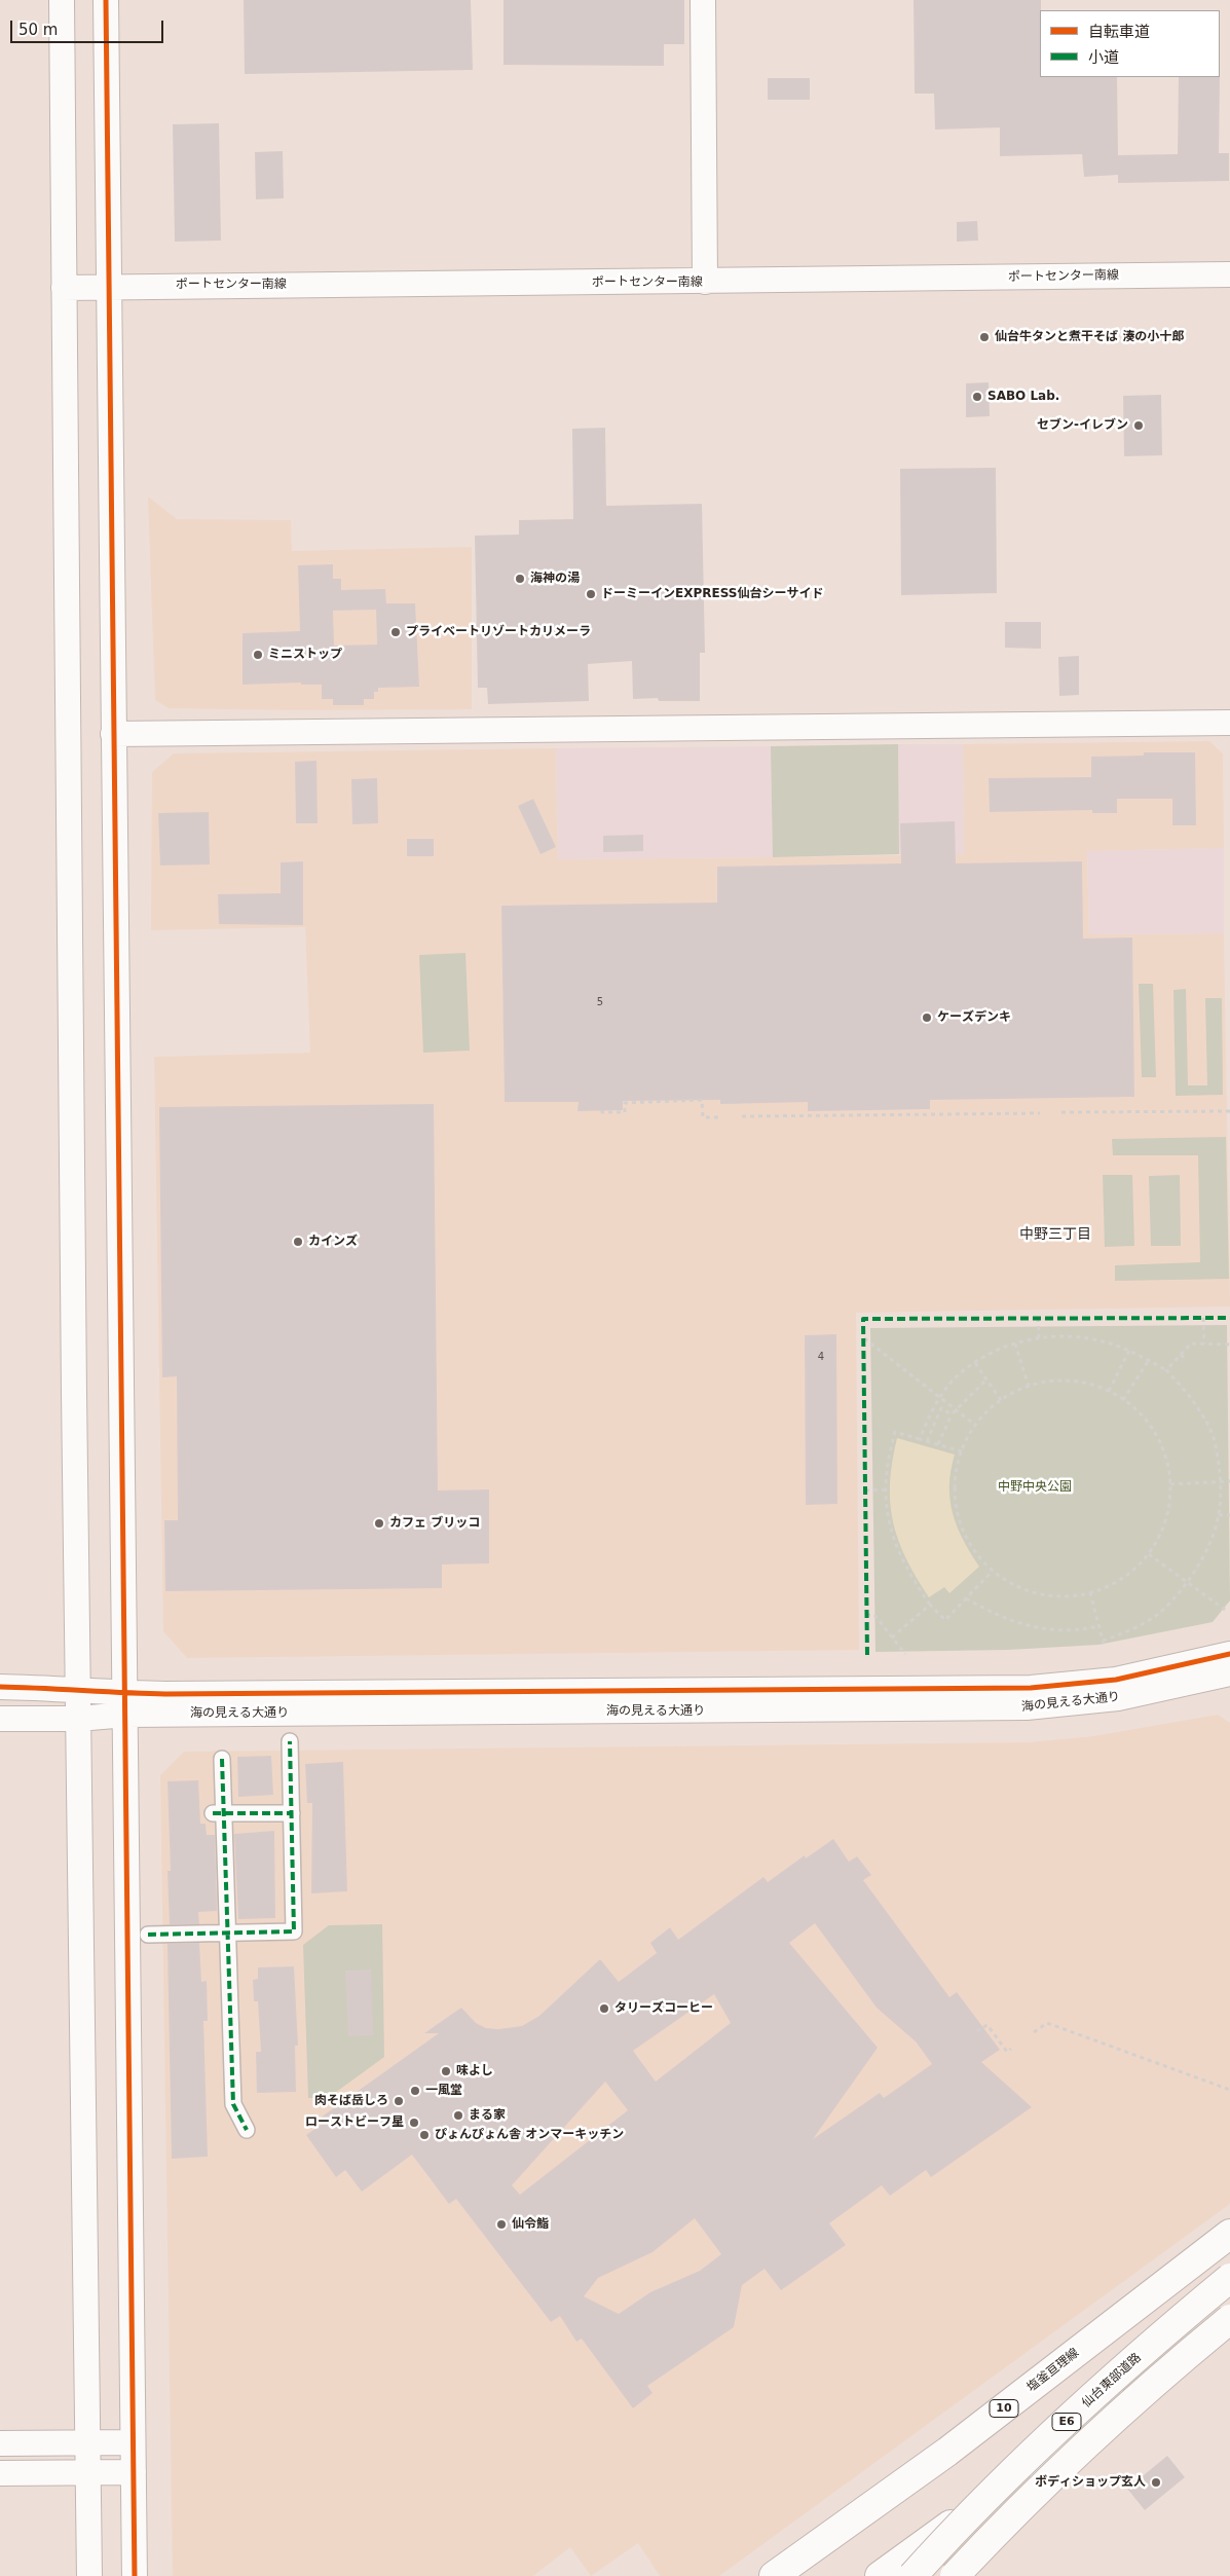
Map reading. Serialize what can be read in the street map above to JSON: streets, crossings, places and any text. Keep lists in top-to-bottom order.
{
  "streets": {
    "main road": [
      "塩釜亘理線",
      "仙台東部道路",
      "10",
      "E6"
    ],
    "street": ["ポートセンター南線", "海の見える大通り"]
  },
  "districts": ["中野三丁目"],
  "parks": ["中野中央公園"],
  "places": [
    "仙台牛タンと煮干そば 湊の小十郎",
    "SABO Lab.",
    "セブン-イレブン",
    "海神の湯",
    "ドーミーインEXPRESS仙台シーサイド",
    "プライベートリゾートカリメーラ",
    "ミニストップ",
    "ケーズデンキ",
    "カインズ",
    "カフェ ブリッコ",
    "タリーズコーヒー",
    "味よし",
    "一風堂",
    "肉そば岳しろ",
    "まる家",
    "ローストビーフ星",
    "ぴょんぴょん舎 オンマーキッチン",
    "仙令鮨",
    "ボディショップ玄人"
  ],
  "house_numbers": ["5", "4"],
  "legend": ["自転車道", "小道"],
  "scale_bar": "50 m"
}
